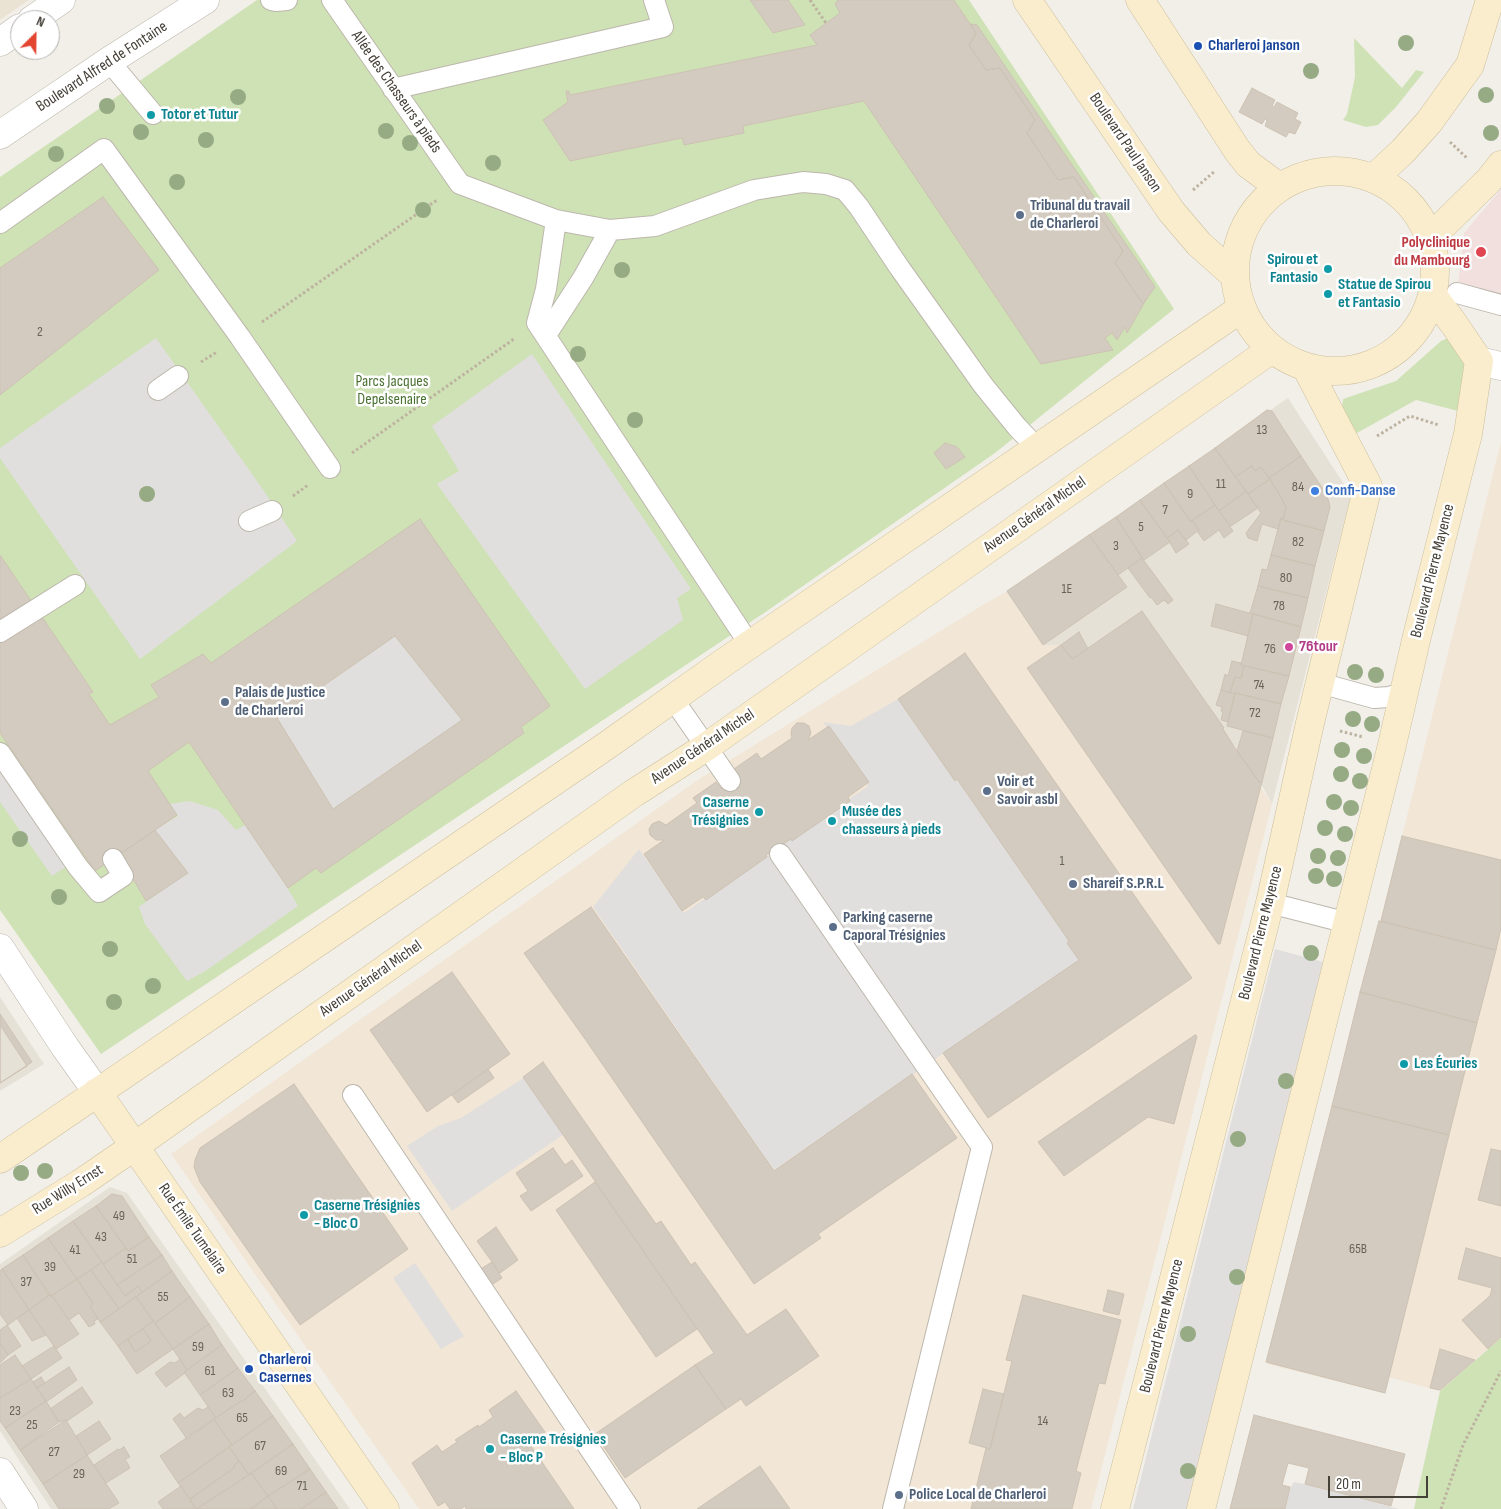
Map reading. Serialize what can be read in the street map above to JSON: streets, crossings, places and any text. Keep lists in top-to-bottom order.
{
  "streets": {
    "main road": [
      "Boulevard Paul Janson",
      "Avenue Général Michel",
      "Boulevard Pierre Mayence",
      "Rue Willy Ernst",
      "Rue Émile Tumelaire"
    ],
    "street": ["Boulevard Alfred de Fontaine"],
    "lane": ["Allée des Chasseurs à pieds"]
  },
  "crossings": [
    ["Avenue Général Michel", "Rue Willy Ernst"],
    ["Avenue Général Michel", "Rue Émile Tumelaire"],
    ["Rue Willy Ernst", "Rue Émile Tumelaire"]
  ],
  "parks": ["Parcs Jacques Depelsenaire"],
  "places": [
    "Charleroi Janson",
    "Totor et Tutur",
    "Tribunal du travail de Charleroi",
    "Polyclinique du Mambourg",
    "Spirou et Fantasio",
    "Statue de Spirou et Fantasio",
    "Confi-Danse",
    "76tour",
    "Palais de Justice de Charleroi",
    "Voir et Savoir asbl",
    "Caserne Trésignies",
    "Musée des chasseurs à pieds",
    "Shareif S.P.R.L",
    "Parking caserne Caporal Trésignies",
    "Les Écuries",
    "Caserne Trésignies - Bloc O",
    "Charleroi Casernes",
    "Caserne Trésignies - Bloc P",
    "Police Local de Charleroi"
  ],
  "house_numbers": [
    "2",
    "13",
    "11",
    "84",
    "9",
    "7",
    "5",
    "82",
    "3",
    "80",
    "1E",
    "78",
    "76",
    "74",
    "72",
    "1",
    "49",
    "43",
    "65B",
    "41",
    "51",
    "39",
    "37",
    "55",
    "59",
    "61",
    "63",
    "23",
    "65",
    "14",
    "25",
    "67",
    "27",
    "69",
    "29",
    "71"
  ],
  "scale_bar": "20 m",
  "north": "top right"
}
